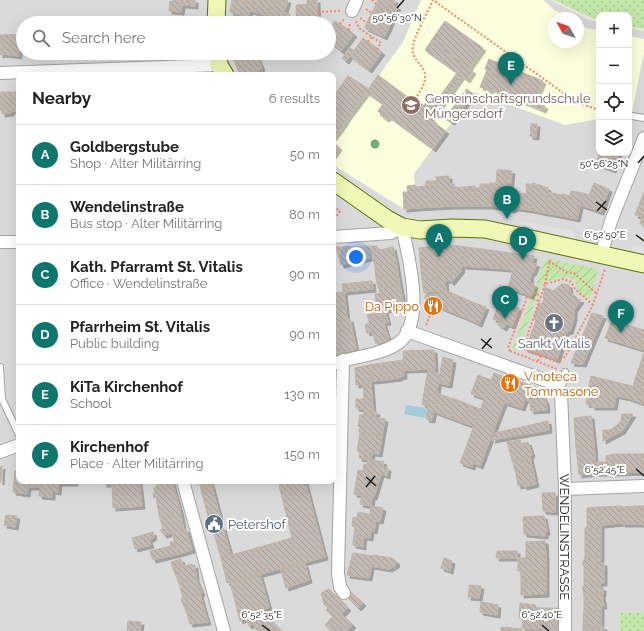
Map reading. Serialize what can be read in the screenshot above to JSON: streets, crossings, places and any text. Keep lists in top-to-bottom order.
{
  "streets": {
    "street": ["WENDELINSTRASSE"]
  },
  "places": {
    "school or university": ["Gemeinschaftsgrundschule Müngersdorf"],
    "restaurant": ["Da Pippo", "Vinoteca Tommasone"],
    "church": ["Sankt Vitalis"],
    "public building": ["Petershof"]
  },
  "north": "top left",
  "page": {
    "map_buttons": ["+", "−"],
    "search": "Search here",
    "pins": [
      "E",
      "B",
      "A",
      "D",
      "C",
      "F"
    ],
    "heading": ["Nearby", "6 results"],
    "list": [
      {
        "mark": "A",
        "name": "Goldbergstube",
        "note": "Shop · Alter Militärring",
        "value": "50 m"
      },
      {
        "mark": "B",
        "name": "Wendelinstraße",
        "note": "Bus stop · Alter Militärring",
        "value": "80 m"
      },
      {
        "mark": "C",
        "name": "Kath. Pfarramt St. Vitalis",
        "note": "Office · Wendelinstraße",
        "value": "90 m"
      },
      {
        "mark": "D",
        "name": "Pfarrheim St. Vitalis",
        "note": "Public building",
        "value": "90 m"
      },
      {
        "mark": "E",
        "name": "KiTa Kirchenhof",
        "note": "School",
        "value": "130 m"
      },
      {
        "mark": "F",
        "name": "Kirchenhof",
        "note": "Place · Alter Militärring",
        "value": "150 m"
      }
    ]
  },
  "coordinates": [
    "50°56'30\"N",
    "50°56'25\"N",
    "6°52'50\"E",
    "6°52'45\"E",
    "6°52'35\"E",
    "6°52'40\"E"
  ]
}
